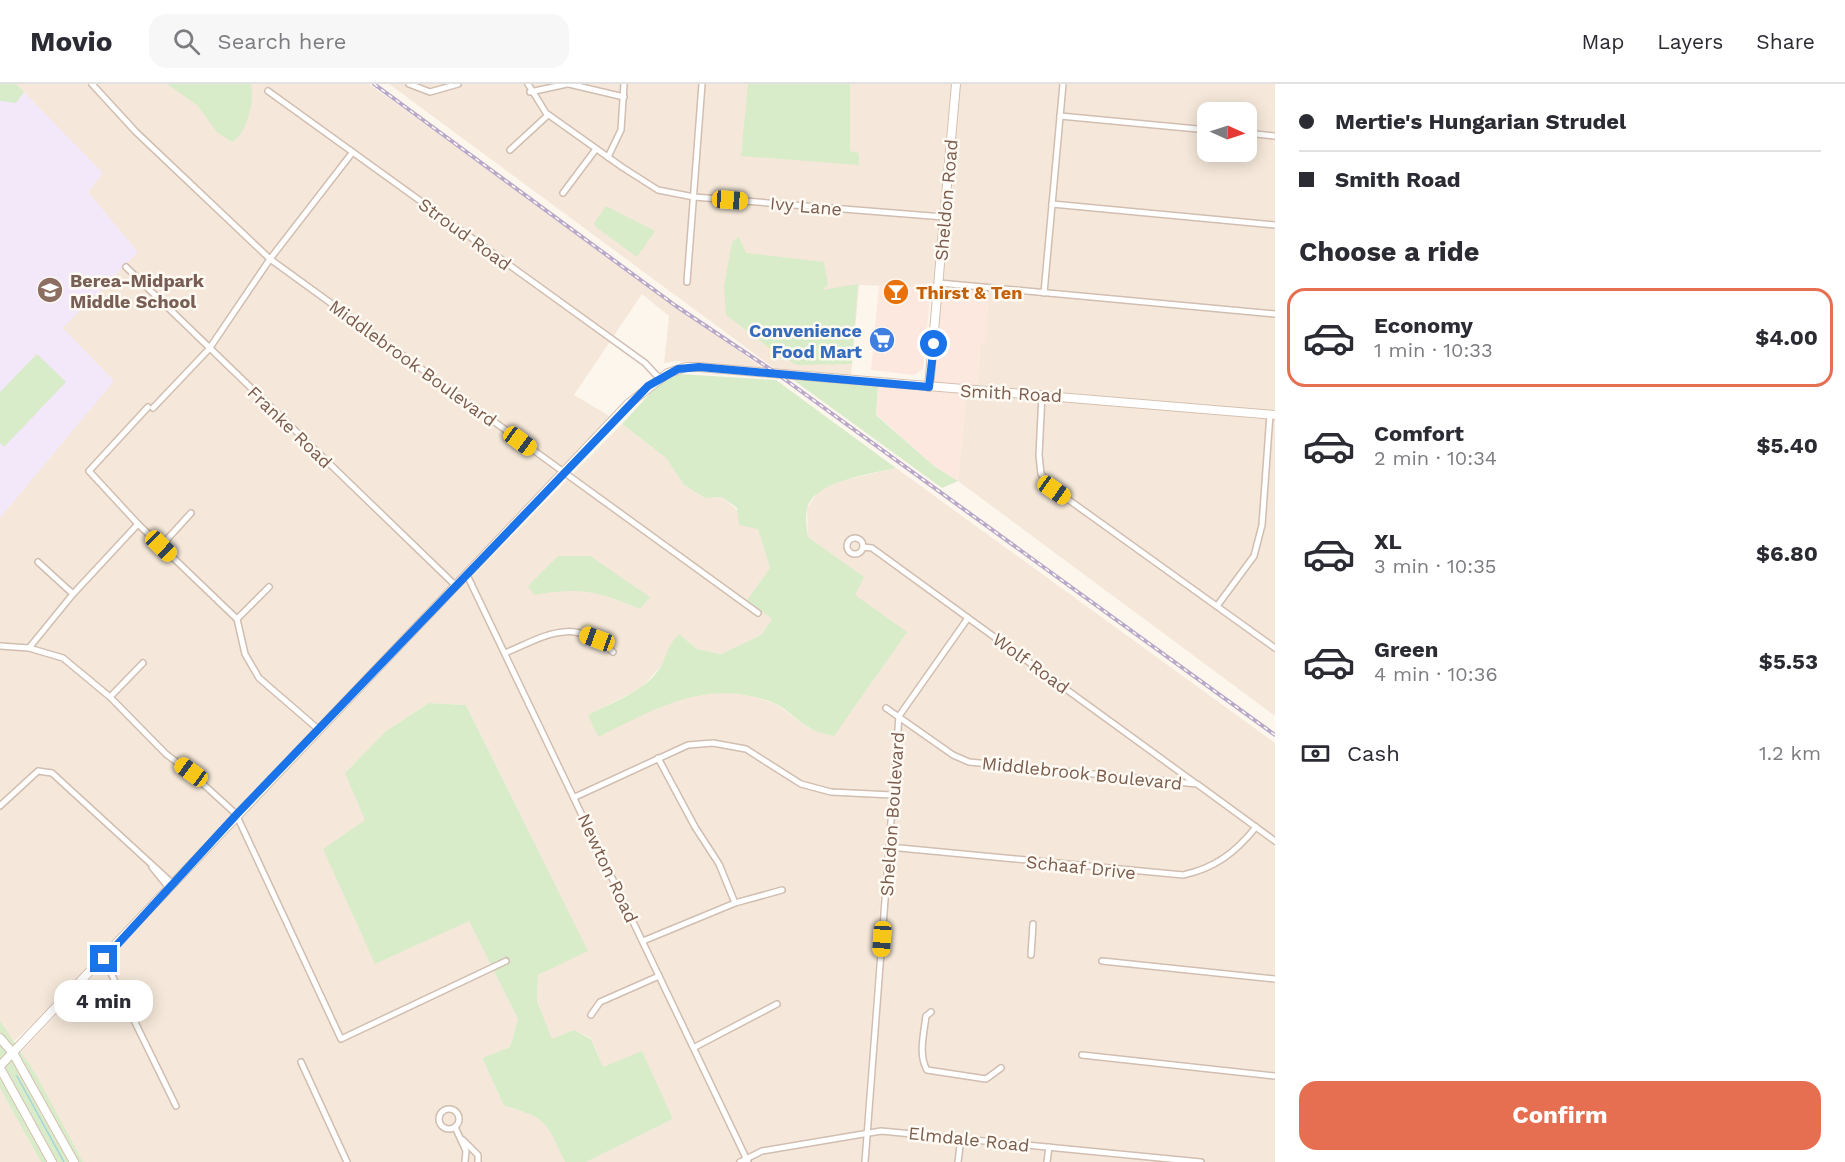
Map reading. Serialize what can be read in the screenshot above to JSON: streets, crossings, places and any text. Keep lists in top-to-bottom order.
{
  "streets": {
    "main road": ["Sheldon Road", "Smith Road"],
    "street": [
      "Ivy Lane",
      "Stroud Road",
      "Middlebrook Boulevard",
      "Franke Road",
      "Wolf Road",
      "Sheldon Boulevard",
      "Schaaf Drive",
      "Newton Road",
      "Elmdale Road"
    ]
  },
  "crossings": [
    ["Sheldon Road", "Ivy Lane"],
    ["Sheldon Road", "Smith Road"],
    ["Stroud Road", "Smith Road"],
    ["Middlebrook Boulevard", "Smith Road"],
    ["Middlebrook Boulevard", "Wolf Road"],
    ["Middlebrook Boulevard", "Sheldon Boulevard"],
    ["Middlebrook Boulevard", "Schaaf Drive"],
    ["Smith Road", "Franke Road"],
    ["Smith Road", "Newton Road"],
    ["Sheldon Boulevard", "Schaaf Drive"],
    ["Sheldon Boulevard", "Elmdale Road"],
    ["Newton Road", "Elmdale Road"]
  ],
  "places": {
    "school or university": ["Berea-Midpark Middle School"],
    "bar": ["Thirst & Ten"],
    "supermarket": ["Convenience Food Mart"]
  },
  "north": "right",
  "page": {
    "header": "Movio",
    "search": "Search here",
    "nav": ["Map", "Layers", "Share"],
    "banner": ["Mertie's Hungarian Strudel", "Smith Road"],
    "heading": "Choose a ride",
    "list": [
      {
        "name": "Economy",
        "note": "1 min · 10:33",
        "value": "$4.00"
      },
      {
        "name": "Comfort",
        "note": "2 min · 10:34",
        "value": "$5.40"
      },
      {
        "name": "XL",
        "note": "3 min · 10:35",
        "value": "$6.80"
      },
      {
        "name": "Green",
        "note": "4 min · 10:36",
        "value": "$5.53"
      }
    ],
    "pay": ["Cash", "1.2 km"],
    "bubble": "4 min",
    "buttons": "Confirm"
  }
}
